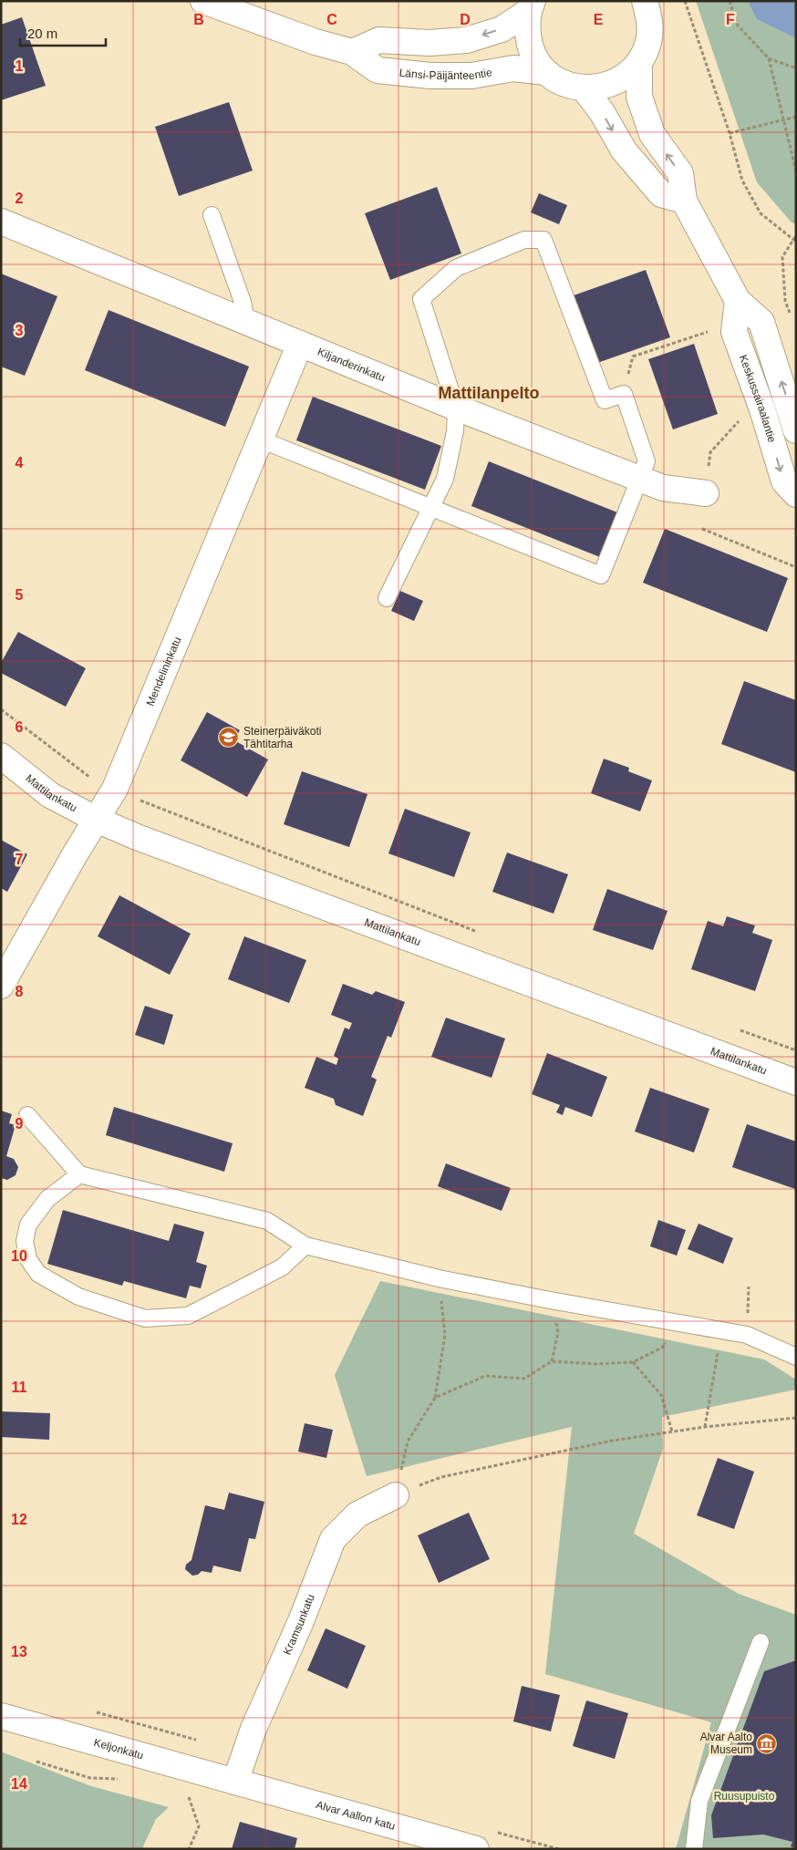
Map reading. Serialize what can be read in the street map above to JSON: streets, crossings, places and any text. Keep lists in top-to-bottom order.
{
  "streets": {
    "street": [
      "Länsi-Päijänteentie",
      "Kiljanderinkatu",
      "Keskussairaalantie",
      "Mendelininkatu",
      "Mattilankatu",
      "Kramsunkatu",
      "Keljonkatu",
      "Alvar Aallon katu"
    ]
  },
  "crossings": [
    ["Kiljanderinkatu", "Mendelininkatu"],
    ["Mendelininkatu", "Mattilankatu"],
    ["Kramsunkatu", "Keljonkatu"],
    ["Kramsunkatu", "Alvar Aallon katu"],
    ["Keljonkatu", "Alvar Aallon katu"]
  ],
  "districts": ["Mattilanpelto"],
  "parks": ["Ruusupuisto"],
  "places": {
    "school or university": ["Steinerpäiväkoti Tähtitarha"],
    "museum": ["Alvar Aalto Museum"]
  },
  "scale_bar": "20 m",
  "grid": {
    "columns": [
      "B",
      "C",
      "D",
      "E",
      "F"
    ],
    "rows": [
      "1",
      "2",
      "3",
      "4",
      "5",
      "6",
      "7",
      "8",
      "9",
      "10",
      "11",
      "12",
      "13",
      "14"
    ]
  }
}
